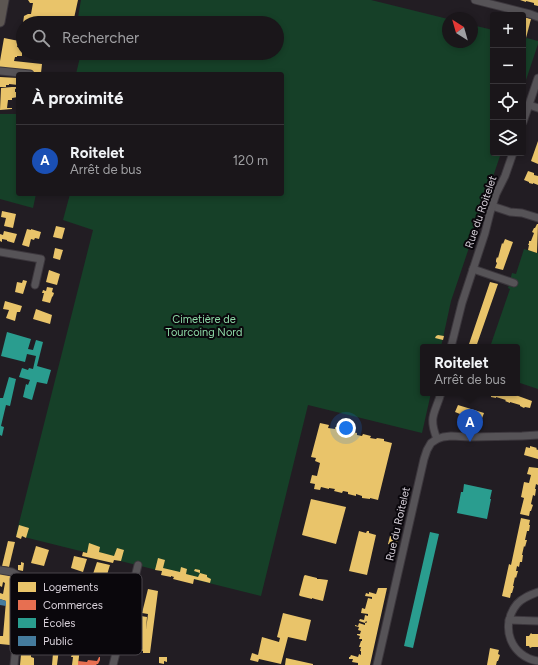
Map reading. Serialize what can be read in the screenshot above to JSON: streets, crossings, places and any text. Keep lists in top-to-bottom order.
{
  "streets": {
    "street": ["Rue du Roitelet"]
  },
  "parks": ["Cimetière de Tourcoing Nord"],
  "legend": [
    "Logements",
    "Commerces",
    "Écoles",
    "Public"
  ],
  "north": "top left",
  "page": {
    "map_buttons": ["+", "−"],
    "search": "Rechercher",
    "heading": "À proximité",
    "list": [
      {
        "mark": "A",
        "name": "Roitelet",
        "note": "Arrêt de bus",
        "value": "120 m"
      }
    ],
    "popup": ["Roitelet", "Arrêt de bus"],
    "pins": "A"
  }
}
